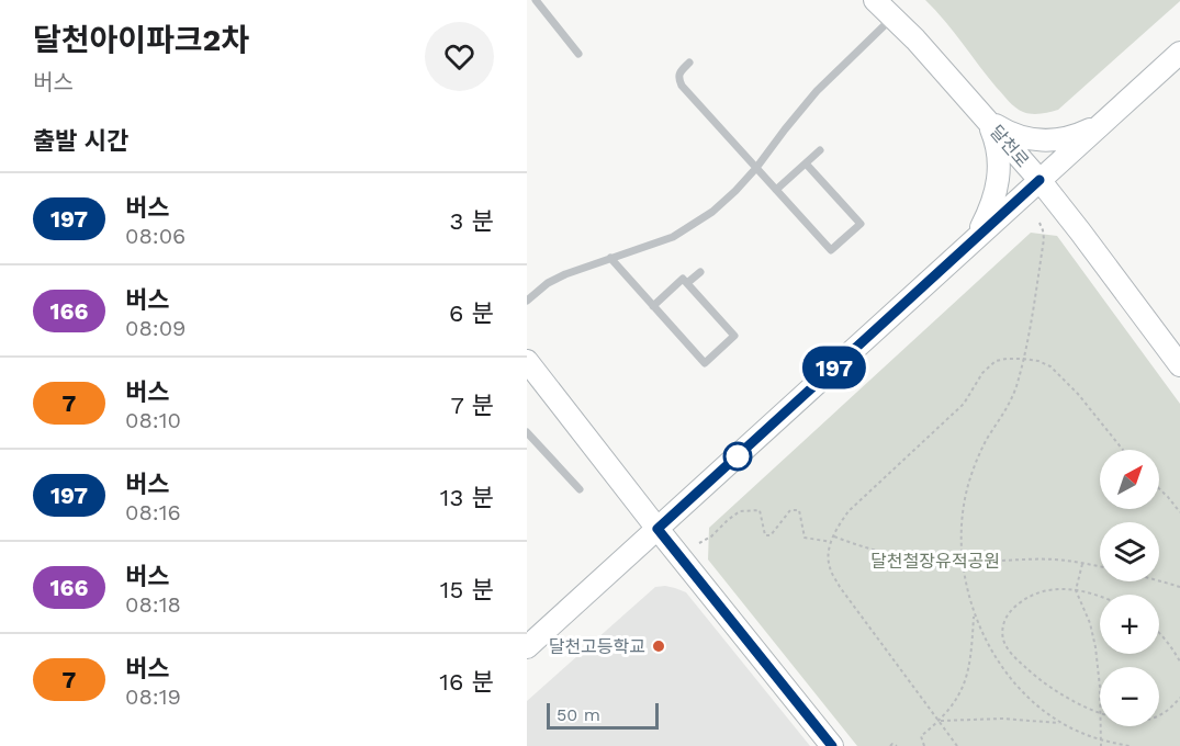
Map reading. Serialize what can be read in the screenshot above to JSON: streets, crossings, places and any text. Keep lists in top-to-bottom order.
{
  "streets": {
    "street": ["달천로"]
  },
  "parks": ["달천철장유적공원"],
  "places": ["달천고등학교"],
  "lines": ["bus line 197"],
  "scale_bar": "50 m",
  "north": "top right",
  "page": {
    "heading": [
      ["달천아이파크2차", "버스"],
      "출발 시간"
    ],
    "on_map": "197",
    "list": [
      {
        "mark": "197",
        "name": "버스",
        "note": "08:06",
        "value": "3 분"
      },
      {
        "mark": "166",
        "name": "버스",
        "note": "08:09",
        "value": "6 분"
      },
      {
        "mark": "7",
        "name": "버스",
        "note": "08:10",
        "value": "7 분"
      },
      {
        "mark": "197",
        "name": "버스",
        "note": "08:16",
        "value": "13 분"
      },
      {
        "mark": "166",
        "name": "버스",
        "note": "08:18",
        "value": "15 분"
      },
      {
        "mark": "7",
        "name": "버스",
        "note": "08:19",
        "value": "16 분"
      }
    ],
    "map_buttons": ["+", "−"],
    "scale": "50 m"
  }
}
